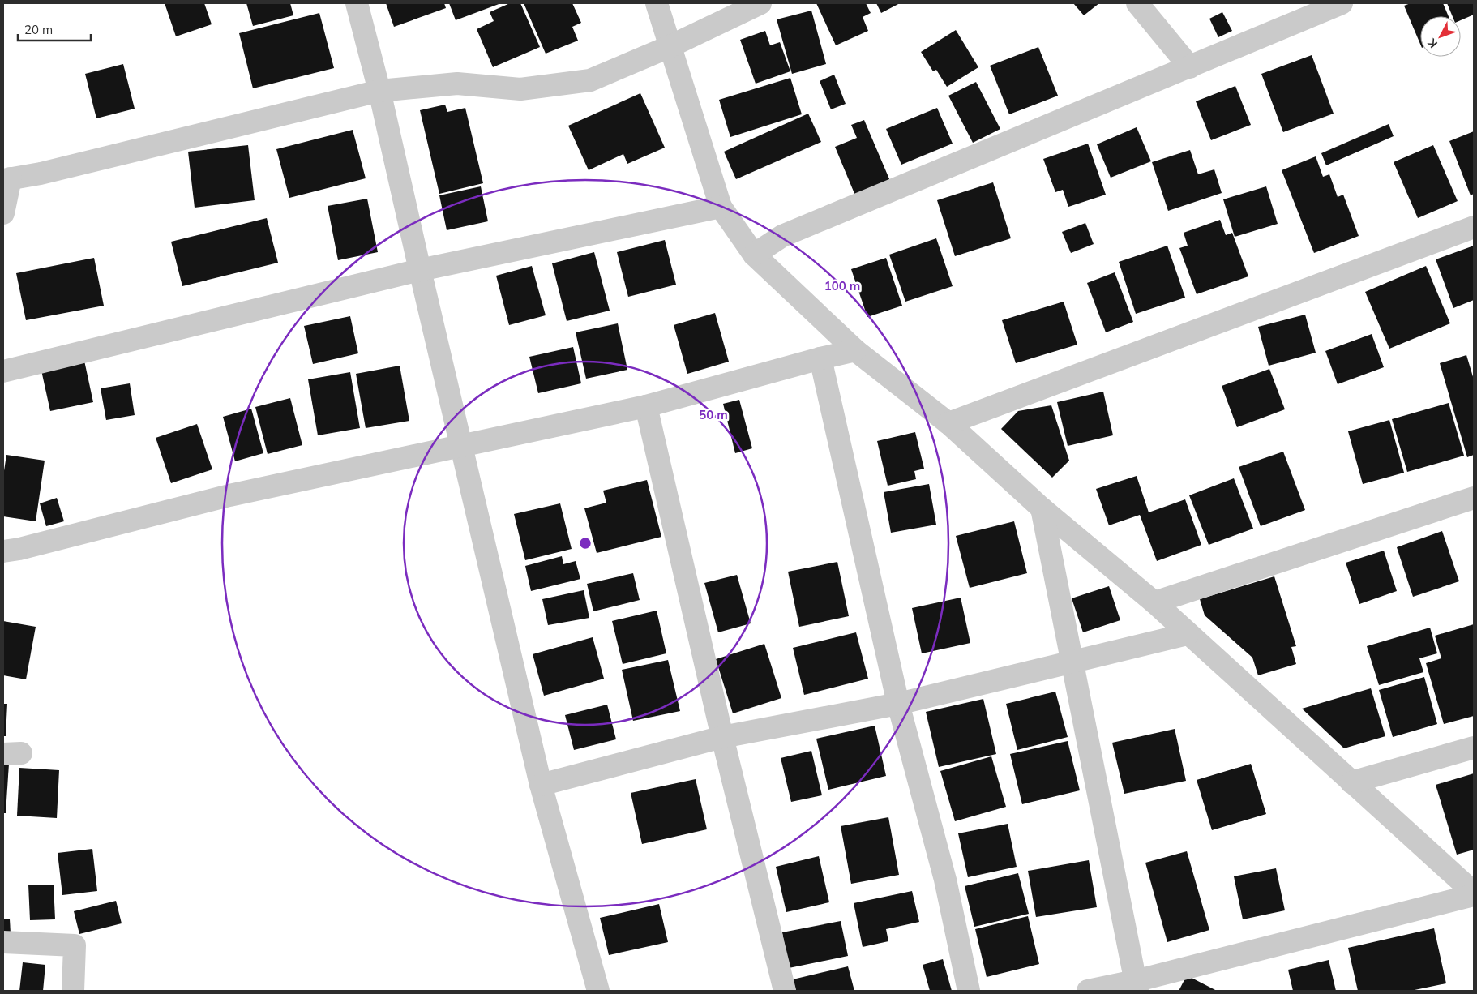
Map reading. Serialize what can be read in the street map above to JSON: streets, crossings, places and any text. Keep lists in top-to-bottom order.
{
  "scale_bar": "20 m",
  "north": "bottom left",
  "rings": ["100 m", "50 m"]
}
